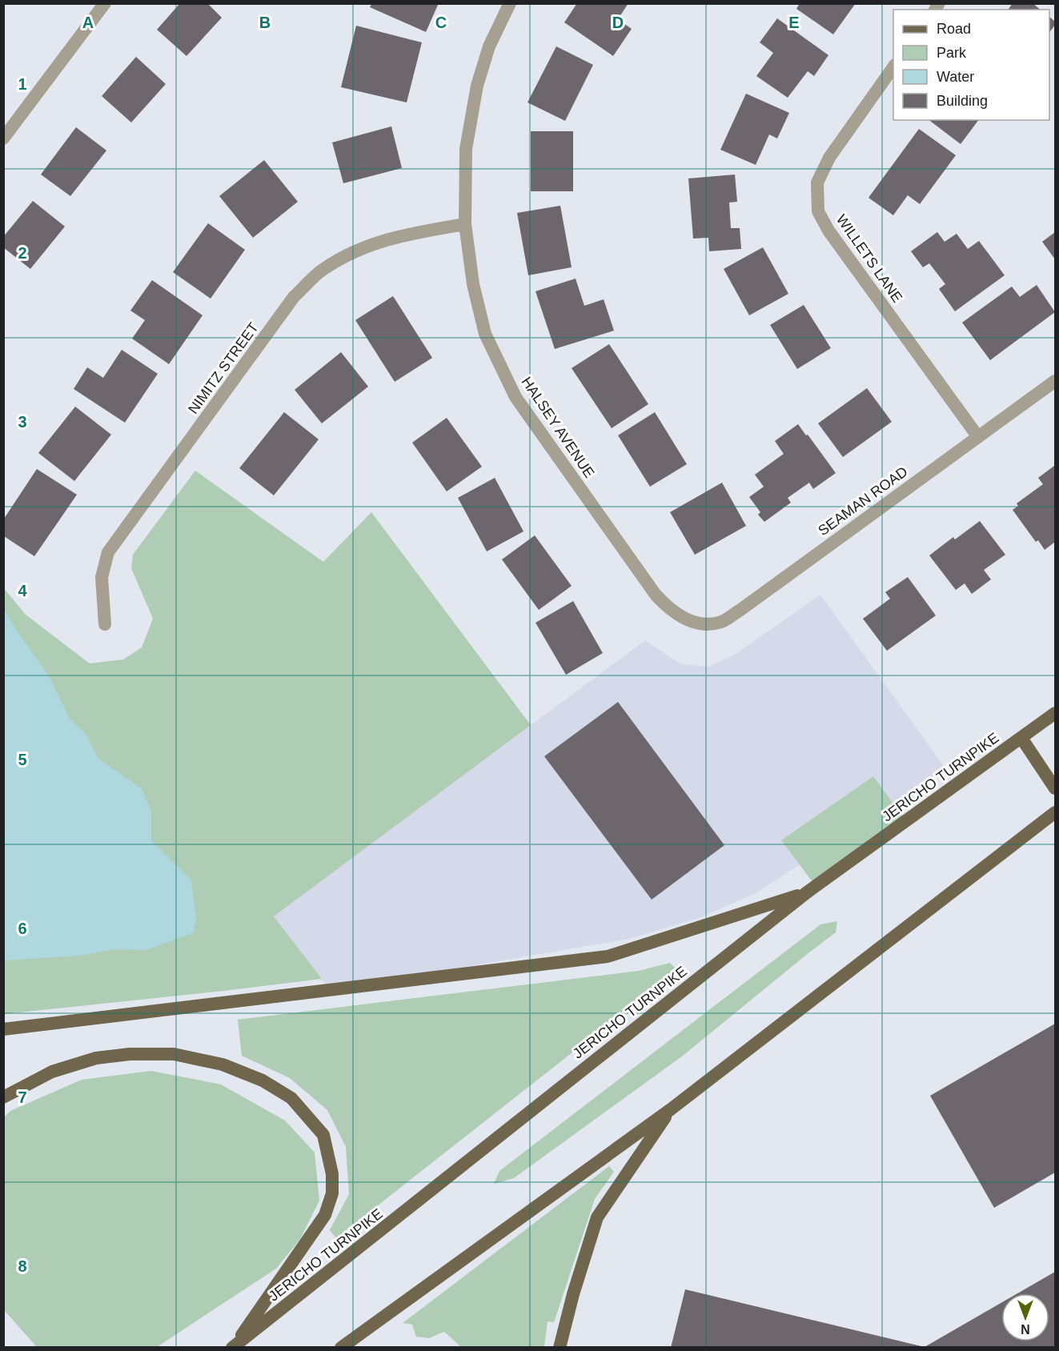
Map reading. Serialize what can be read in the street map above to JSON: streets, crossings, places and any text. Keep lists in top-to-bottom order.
{
  "streets": {
    "main road": ["JERICHO TURNPIKE"],
    "street": [
      "WILLETS LANE",
      "NIMITZ STREET",
      "HALSEY AVENUE",
      "SEAMAN ROAD"
    ]
  },
  "crossings": [
    ["WILLETS LANE", "SEAMAN ROAD"],
    ["NIMITZ STREET", "HALSEY AVENUE"],
    ["HALSEY AVENUE", "SEAMAN ROAD"]
  ],
  "legend": [
    "Road",
    "Park",
    "Water",
    "Building"
  ],
  "north": "bottom",
  "grid": {
    "columns": [
      "A",
      "B",
      "C",
      "D",
      "E"
    ],
    "rows": [
      "1",
      "2",
      "3",
      "4",
      "5",
      "6",
      "7",
      "8"
    ]
  }
}
